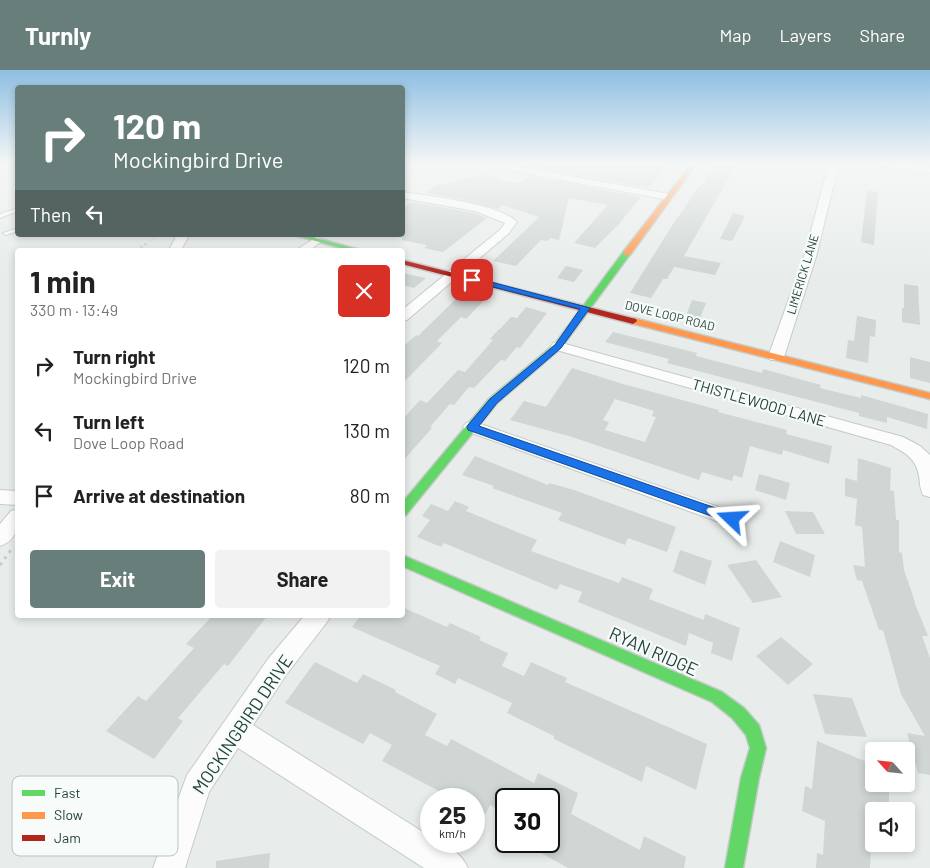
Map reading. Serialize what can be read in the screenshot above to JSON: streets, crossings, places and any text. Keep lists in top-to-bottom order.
{
  "streets": {
    "street": [
      "LIMERICK LANE",
      "DOVE LOOP ROAD",
      "THISTLEWOOD LANE",
      "RYAN RIDGE",
      "MOCKINGBIRD DRIVE"
    ]
  },
  "crossings": [
    ["LIMERICK LANE", "DOVE LOOP ROAD"]
  ],
  "legend": ["Fast", "Slow", "Jam"],
  "north": "top left",
  "page": {
    "header": "Turnly",
    "nav": ["Map", "Layers", "Share"],
    "turn": ["120 m", "Mockingbird Drive"],
    "then": "Then",
    "heading": ["1 min", "330 m · 13:49"],
    "list": [
      {
        "name": "Turn right",
        "note": "Mockingbird Drive",
        "value": "120 m"
      },
      {
        "name": "Turn left",
        "note": "Dove Loop Road",
        "value": "130 m"
      },
      {
        "name": "Arrive at destination",
        "value": "80 m"
      }
    ],
    "buttons": ["Exit", "Share"],
    "speed": "25 km/h",
    "limit": "30"
  }
}
